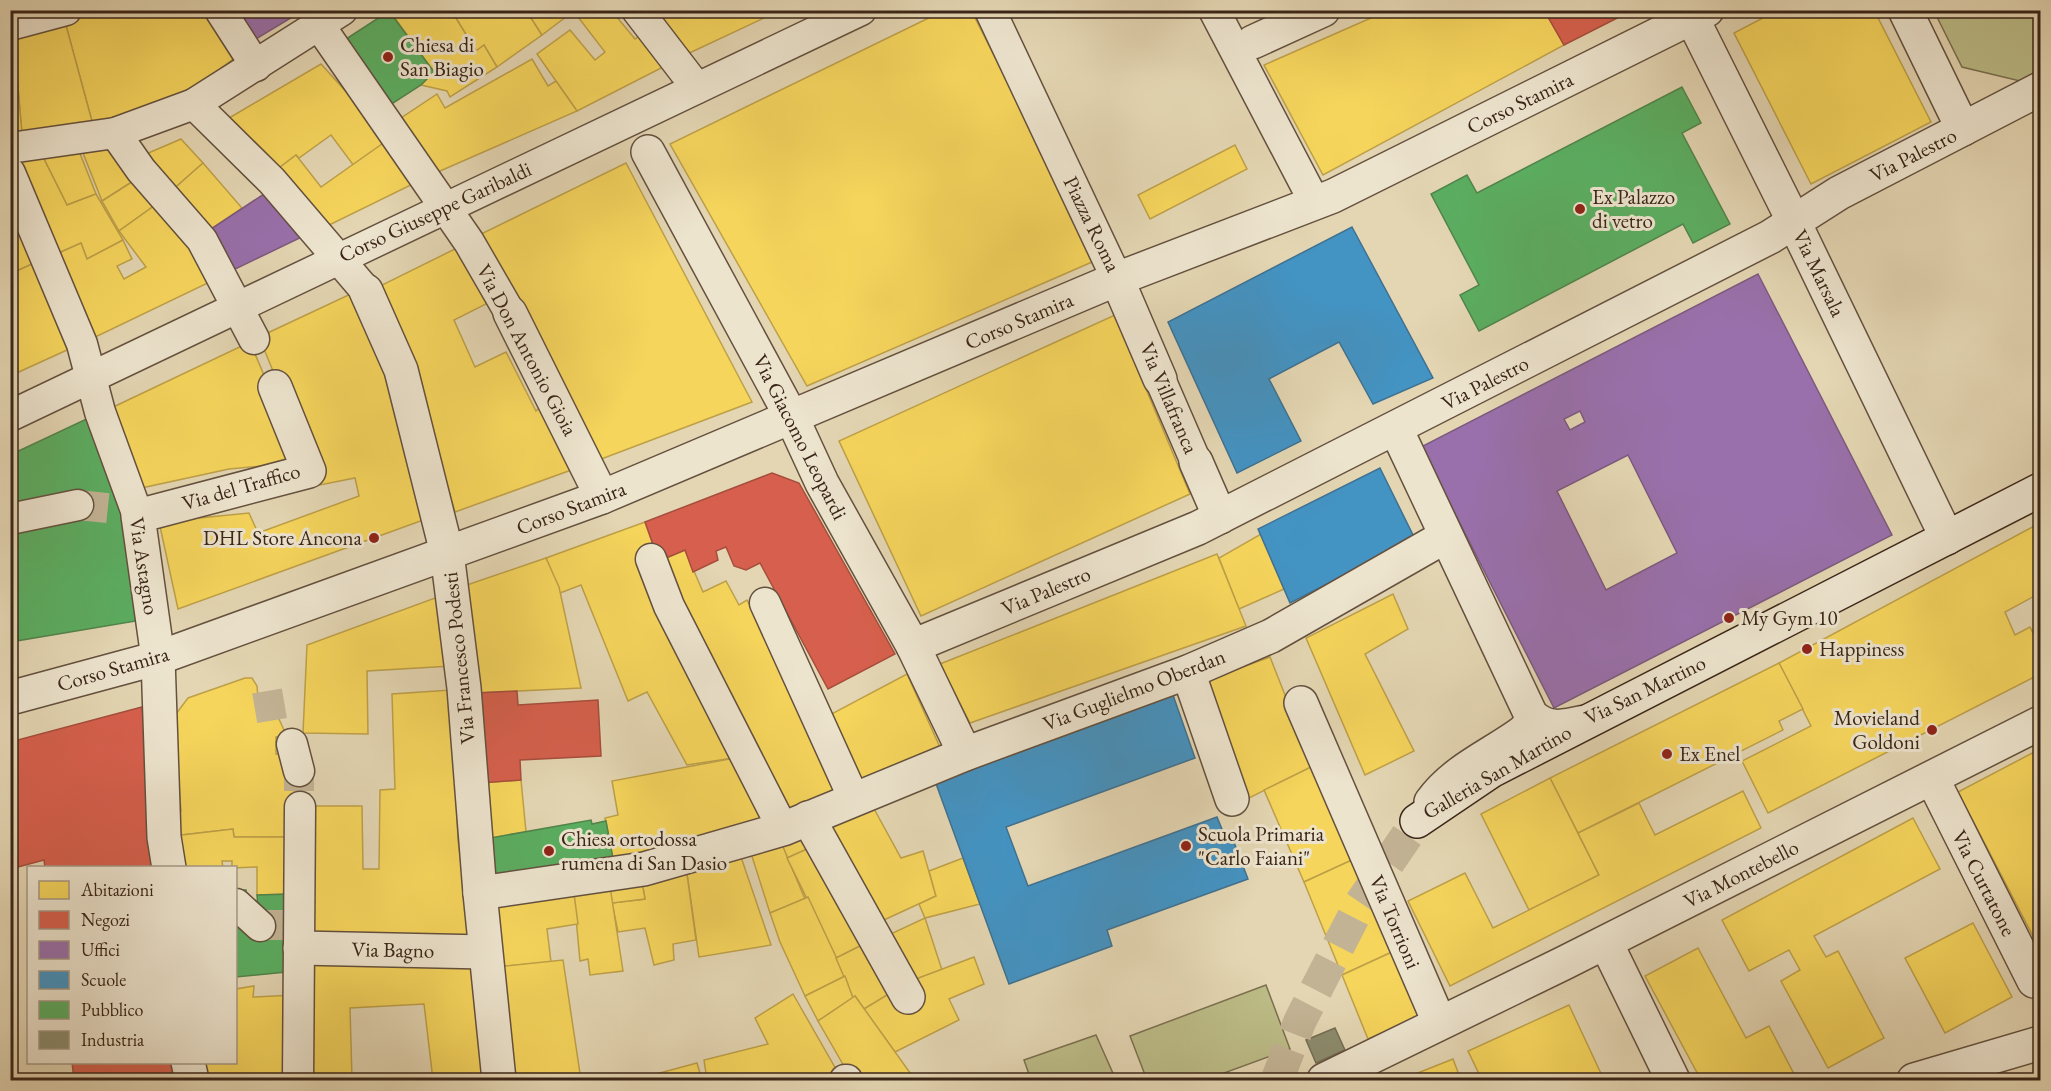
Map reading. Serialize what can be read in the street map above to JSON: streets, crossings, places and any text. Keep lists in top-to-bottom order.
{
  "streets": {
    "street": [
      "Corso Stamira",
      "Via Palestro",
      "Corso Giuseppe Garibaldi",
      "Piazza Roma",
      "Via Marsala",
      "Via Don Antonio Gioia",
      "Via Villafranca",
      "Via Giacomo Leopardi",
      "Via del Traffico",
      "Via Astagno",
      "Via Francesco Podesti",
      "Via Guglielmo Oberdan",
      "Via San Martino",
      "Galleria San Martino",
      "Via Montebello",
      "Via Curtatone",
      "Via Torrioni",
      "Via Bagno"
    ]
  },
  "crossings": [
    ["Corso Stamira", "Piazza Roma"],
    ["Corso Stamira", "Via Marsala"],
    ["Corso Stamira", "Via Don Antonio Gioia"],
    ["Corso Stamira", "Via Villafranca"],
    ["Corso Stamira", "Via Giacomo Leopardi"],
    ["Corso Stamira", "Via Astagno"],
    ["Corso Stamira", "Via Francesco Podesti"],
    ["Via Palestro", "Via Marsala"],
    ["Via Palestro", "Via Villafranca"],
    ["Via Palestro", "Via Giacomo Leopardi"],
    ["Corso Giuseppe Garibaldi", "Via Don Antonio Gioia"],
    ["Corso Giuseppe Garibaldi", "Via Giacomo Leopardi"],
    ["Corso Giuseppe Garibaldi", "Via Astagno"],
    ["Corso Giuseppe Garibaldi", "Via Francesco Podesti"],
    ["Piazza Roma", "Via Villafranca"],
    ["Via Marsala", "Via San Martino"],
    ["Via Giacomo Leopardi", "Via Guglielmo Oberdan"],
    ["Via del Traffico", "Via Astagno"],
    ["Via Francesco Podesti", "Via Guglielmo Oberdan"],
    ["Via Francesco Podesti", "Via Bagno"],
    ["Via San Martino", "Galleria San Martino"],
    ["Via Montebello", "Via Curtatone"],
    ["Via Montebello", "Via Torrioni"]
  ],
  "places": [
    "Chiesa di San Biagio",
    "Ex Palazzo di vetro",
    "DHL Store Ancona",
    "My Gym 10",
    "Happiness",
    "Movieland Goldoni",
    "Ex Enel",
    "Scuola Primaria \"Carlo Faiani\"",
    "Chiesa ortodossa rumena di San Dasio"
  ],
  "legend": [
    "Abitazioni",
    "Negozi",
    "Uffici",
    "Scuole",
    "Pubblico",
    "Industria"
  ]
}
